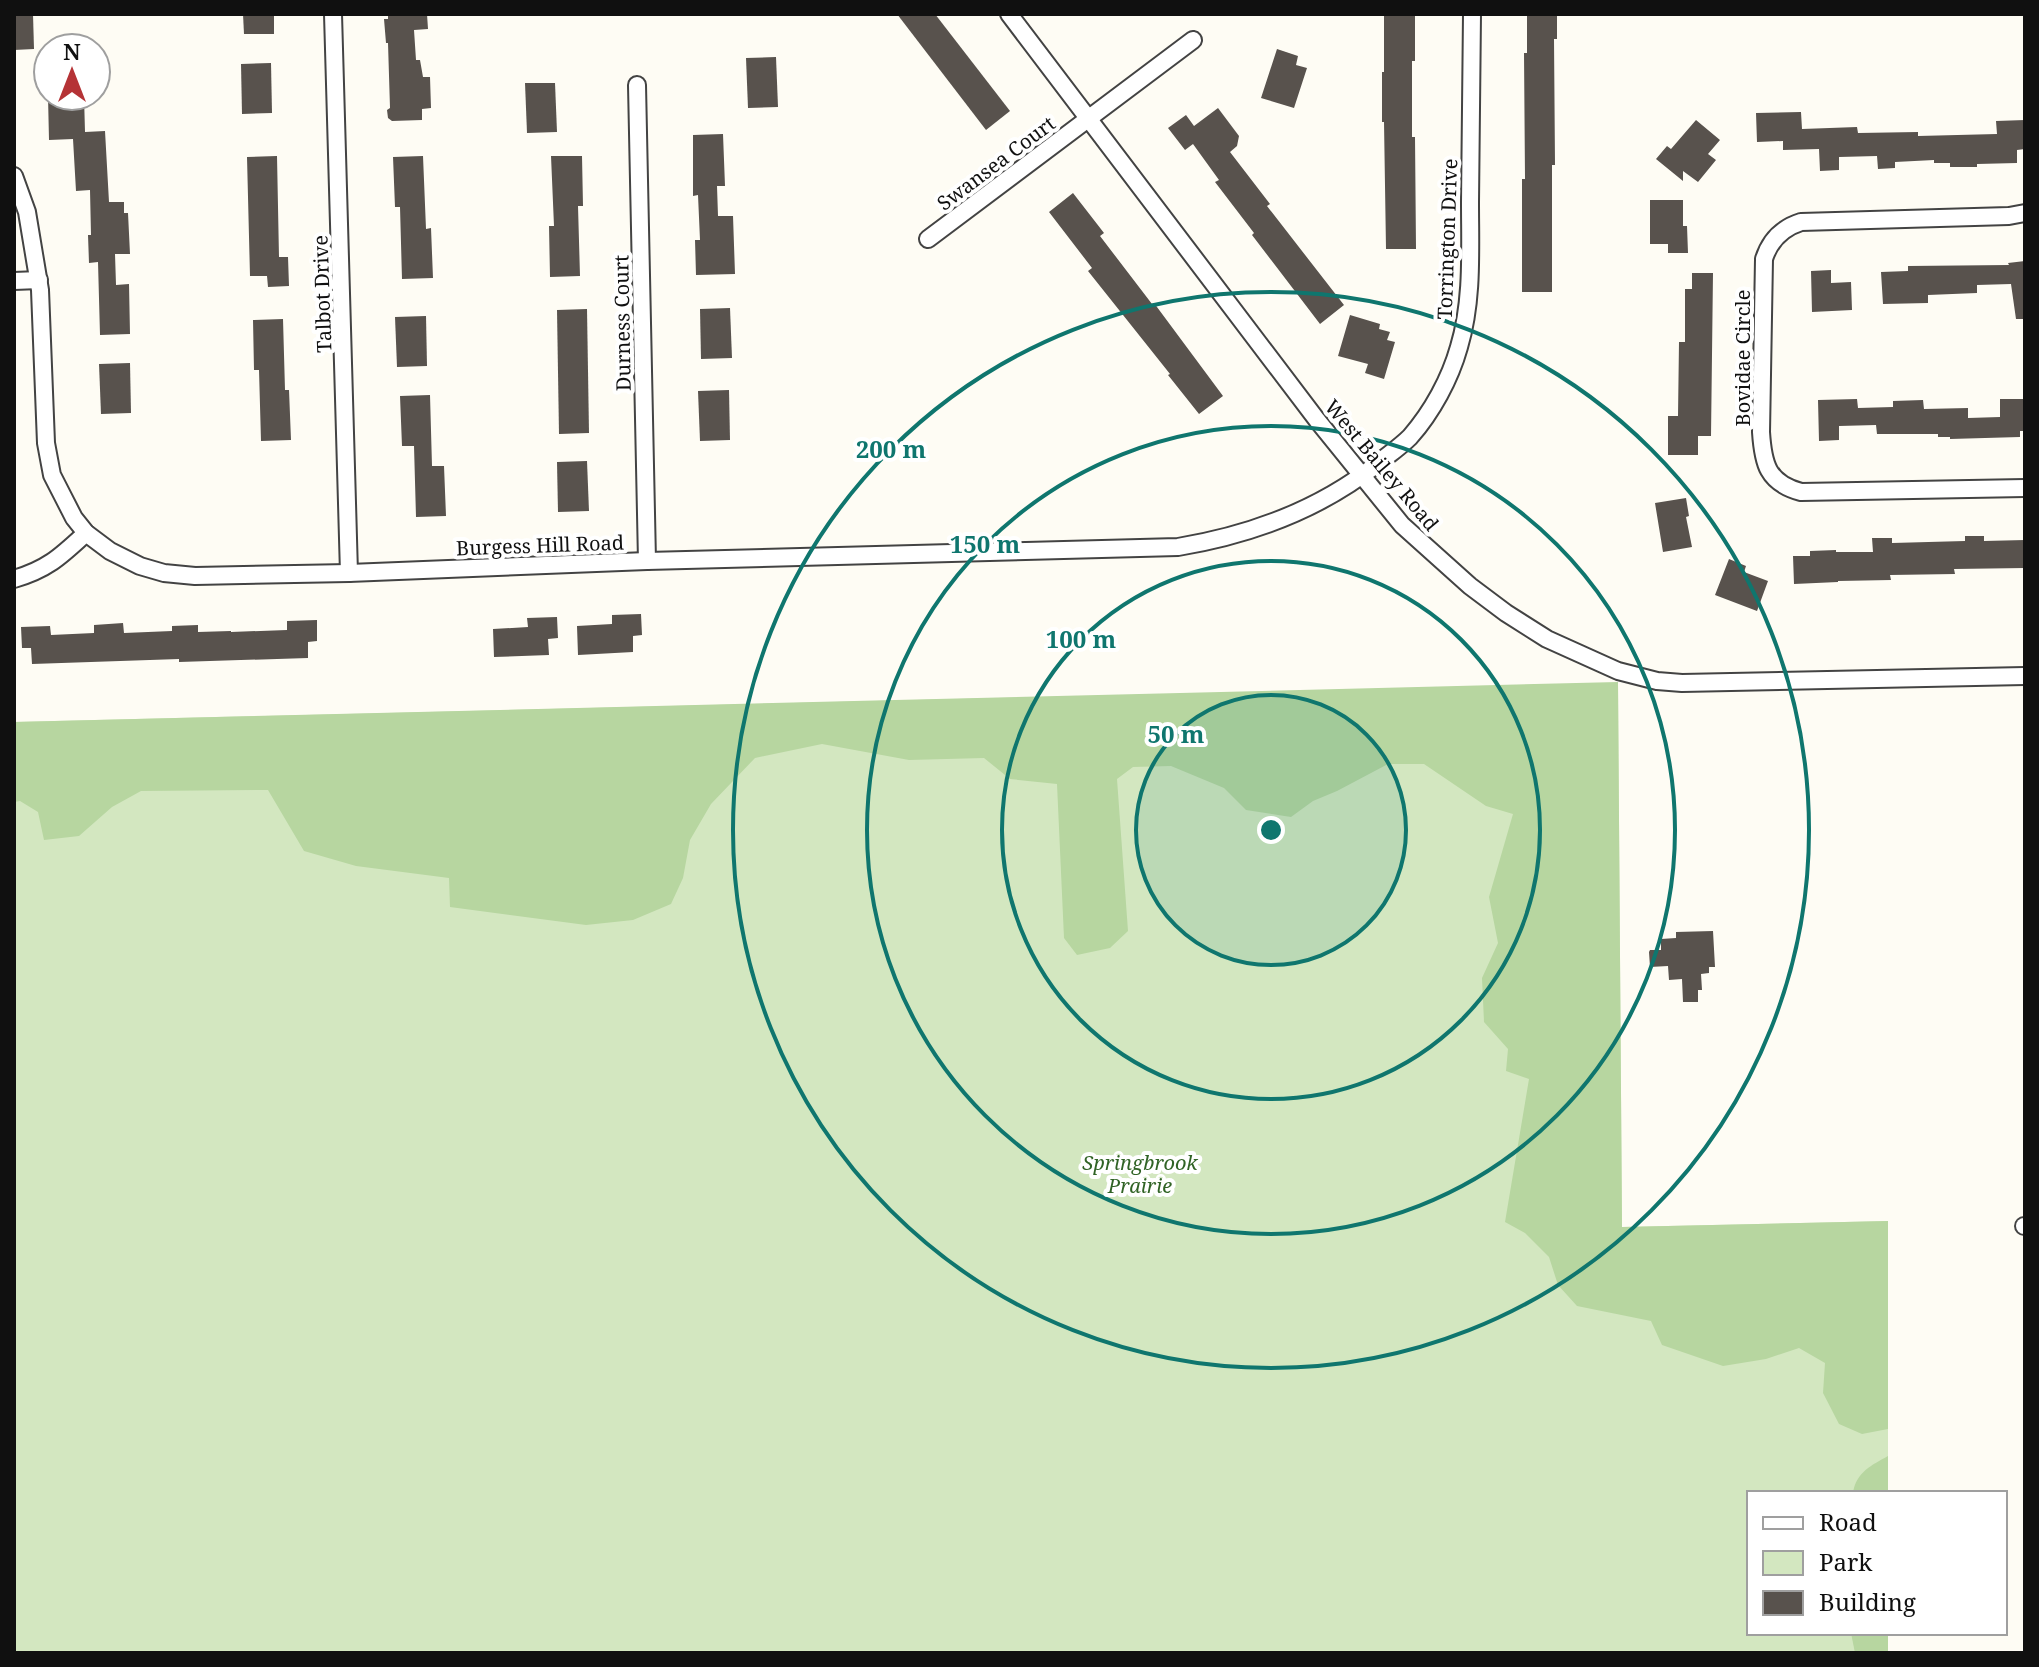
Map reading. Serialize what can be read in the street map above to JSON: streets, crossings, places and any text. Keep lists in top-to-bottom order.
{
  "streets": {
    "street": [
      "Swansea Court",
      "Torrington Drive",
      "Talbot Drive",
      "Durness Court",
      "Bovidae Circle",
      "West Bailey Road",
      "Burgess Hill Road"
    ]
  },
  "crossings": [
    ["Swansea Court", "West Bailey Road"],
    ["Torrington Drive", "West Bailey Road"],
    ["Torrington Drive", "Burgess Hill Road"],
    ["Talbot Drive", "Burgess Hill Road"],
    ["Durness Court", "Burgess Hill Road"],
    ["West Bailey Road", "Burgess Hill Road"]
  ],
  "parks": ["Springbrook Prairie"],
  "legend": ["Road", "Park", "Building"],
  "north": "top",
  "rings": [
    "200 m",
    "150 m",
    "100 m",
    "50 m"
  ]
}
